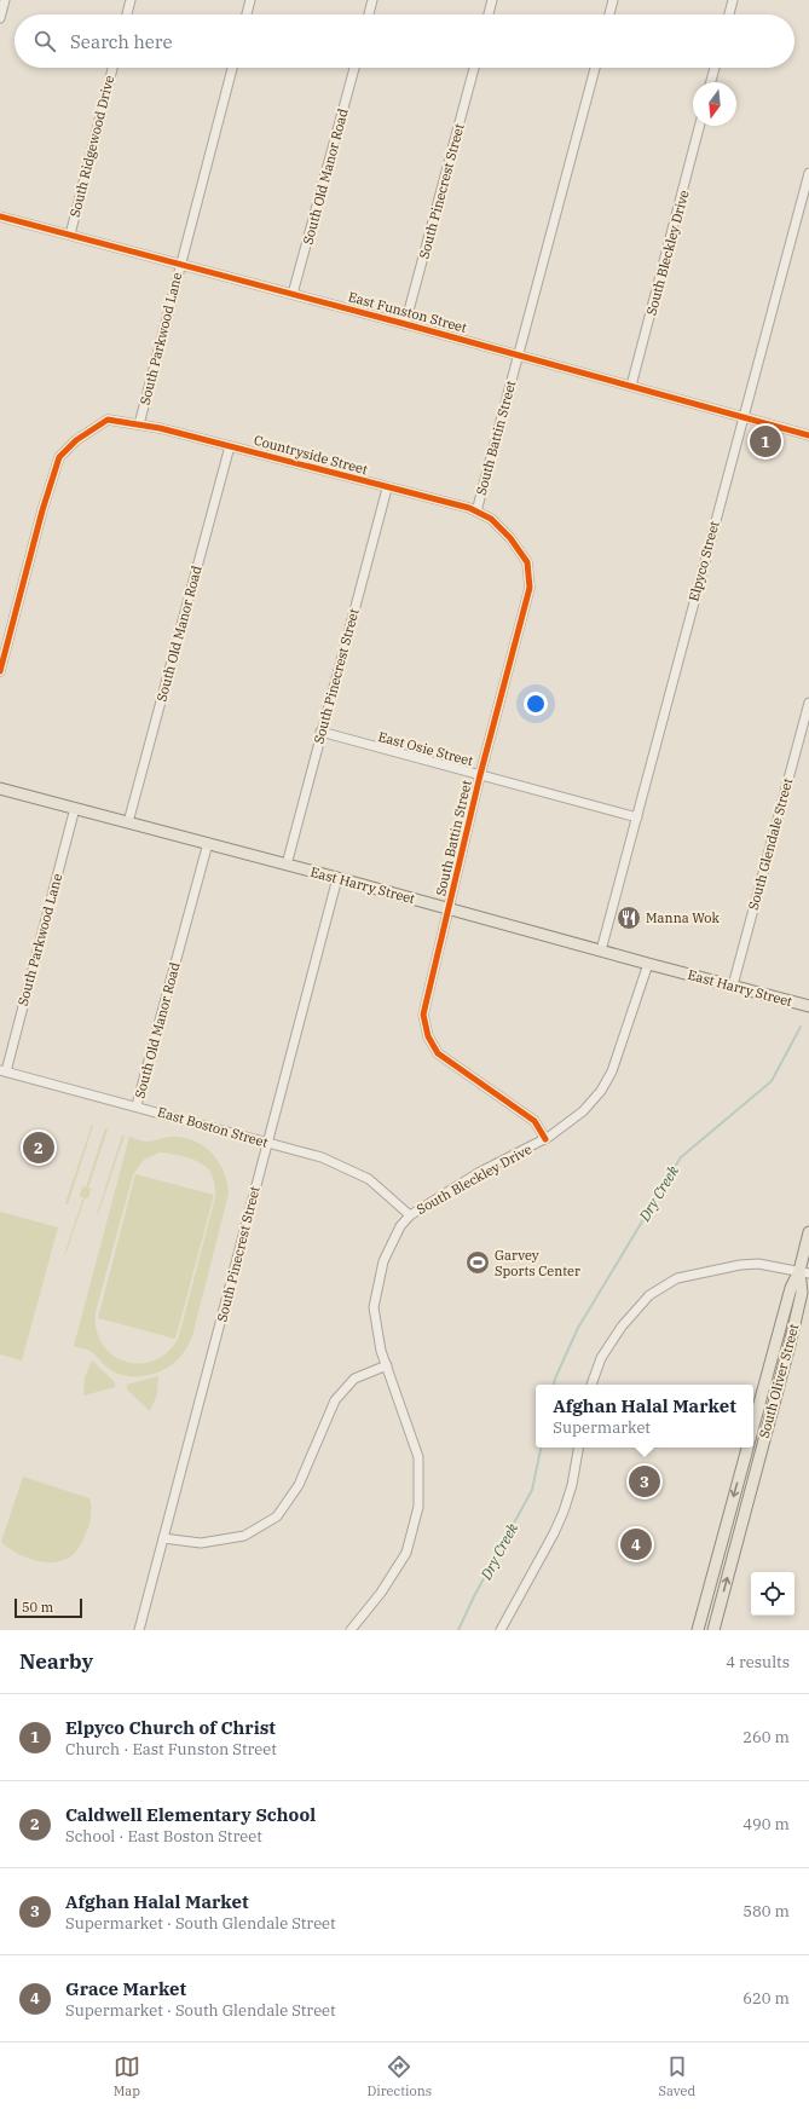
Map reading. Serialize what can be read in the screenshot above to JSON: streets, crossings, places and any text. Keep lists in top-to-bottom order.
{
  "streets": {
    "main road": ["East Harry Street", "South Oliver Street"],
    "street": [
      "South Ridgewood Drive",
      "South Old Manor Road",
      "South Pinecrest Street",
      "South Bleckley Drive",
      "East Funston Street",
      "South Parkwood Lane",
      "South Battin Street",
      "Countryside Street",
      "Elpyco Street",
      "East Osie Street",
      "South Glendale Street",
      "East Boston Street"
    ]
  },
  "crossings": [
    ["South Ridgewood Drive", "East Funston Street"],
    ["South Old Manor Road", "East Funston Street"],
    ["South Old Manor Road", "Countryside Street"],
    ["South Old Manor Road", "East Harry Street"],
    ["South Old Manor Road", "East Boston Street"],
    ["South Pinecrest Street", "East Funston Street"],
    ["South Pinecrest Street", "Countryside Street"],
    ["South Pinecrest Street", "East Osie Street"],
    ["South Pinecrest Street", "East Harry Street"],
    ["South Pinecrest Street", "East Boston Street"],
    ["South Bleckley Drive", "East Funston Street"],
    ["South Bleckley Drive", "South Battin Street"],
    ["South Bleckley Drive", "East Harry Street"],
    ["South Bleckley Drive", "East Boston Street"],
    ["East Funston Street", "South Parkwood Lane"],
    ["East Funston Street", "South Battin Street"],
    ["East Funston Street", "Elpyco Street"],
    ["South Parkwood Lane", "Countryside Street"],
    ["South Parkwood Lane", "East Harry Street"],
    ["South Parkwood Lane", "East Boston Street"],
    ["South Battin Street", "Countryside Street"],
    ["South Battin Street", "East Osie Street"],
    ["South Battin Street", "East Harry Street"],
    ["Elpyco Street", "East Osie Street"],
    ["Elpyco Street", "East Harry Street"],
    ["South Glendale Street", "East Harry Street"]
  ],
  "water": ["Dry Creek"],
  "places": {
    "restaurant": ["Manna Wok"],
    "sports": ["Garvey Sports Center"]
  },
  "scale_bar": "50 m",
  "north": "bottom",
  "page": {
    "search": "Search here",
    "pins": [
      "1",
      "2",
      "3",
      "4"
    ],
    "popup": ["Afghan Halal Market", "Supermarket"],
    "scale": "50 m",
    "heading": ["Nearby", "4 results"],
    "list": [
      {
        "mark": "1",
        "name": "Elpyco Church of Christ",
        "note": "Church · East Funston Street",
        "value": "260 m"
      },
      {
        "mark": "2",
        "name": "Caldwell Elementary School",
        "note": "School · East Boston Street",
        "value": "490 m"
      },
      {
        "mark": "3",
        "name": "Afghan Halal Market",
        "note": "Supermarket · South Glendale Street",
        "value": "580 m"
      },
      {
        "mark": "4",
        "name": "Grace Market",
        "note": "Supermarket · South Glendale Street",
        "value": "620 m"
      }
    ],
    "nav": ["Map", "Directions", "Saved"]
  }
}
